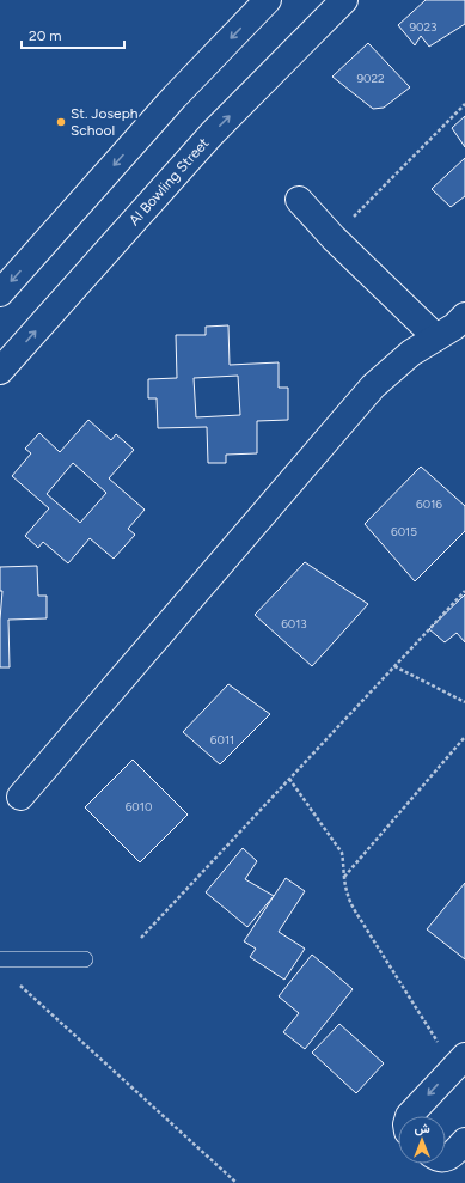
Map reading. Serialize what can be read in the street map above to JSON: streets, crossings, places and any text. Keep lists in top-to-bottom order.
{
  "streets": {
    "street": ["Al Bowling Street"]
  },
  "places": ["St. Joseph School"],
  "house_numbers": [
    "9023",
    "9022",
    "6016",
    "6015",
    "6013",
    "6011",
    "6010"
  ],
  "scale_bar": "20 m",
  "north": "top"
}
